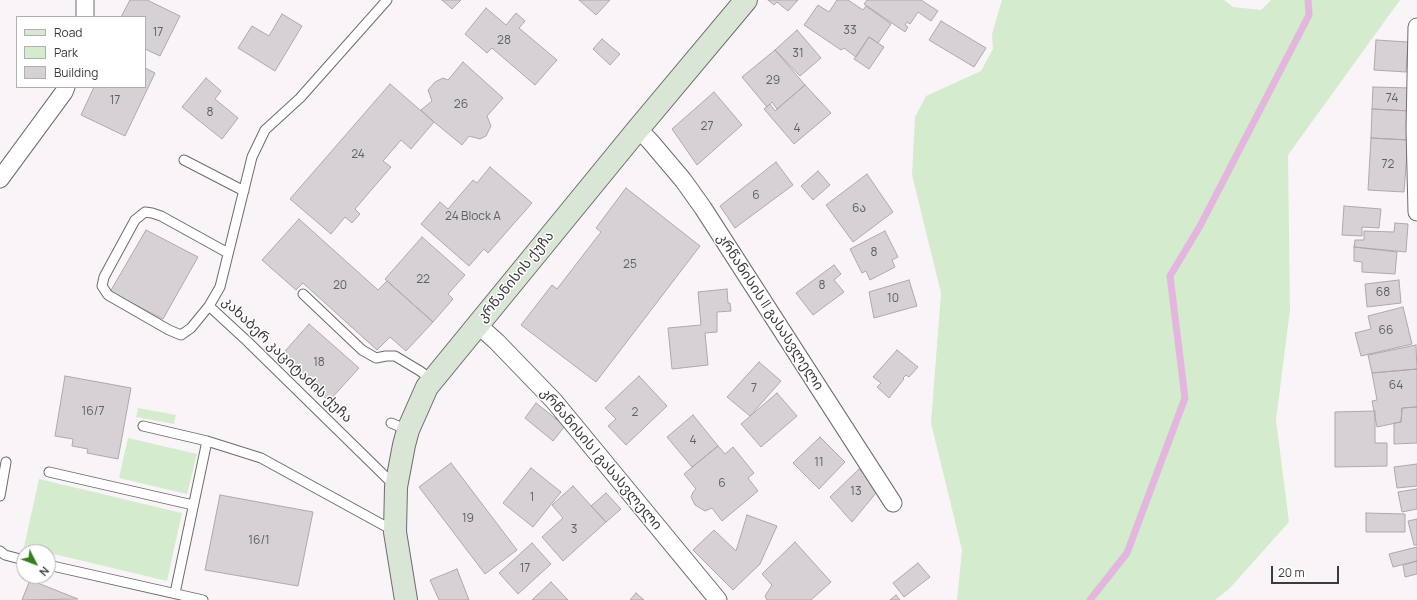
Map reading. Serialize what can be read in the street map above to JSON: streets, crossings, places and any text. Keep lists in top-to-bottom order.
{
  "streets": {
    "street": ["კრწანისის ქუჩა", "კრწანისის II გასასვლელი", "კრწანისის I გასასვლელი"],
    "lane": ["კახაბერ კაციტაძის ქუჩა"]
  },
  "crossings": [
    ["კრწანისის ქუჩა", "კრწანისის II გასასვლელი"],
    ["კრწანისის ქუჩა", "კახაბერ კაციტაძის ქუჩა"],
    ["კრწანისის ქუჩა", "კრწანისის I გასასვლელი"]
  ],
  "house_numbers": [
    "33",
    "17",
    "28",
    "31",
    "29",
    "74",
    "17",
    "26",
    "8",
    "27",
    "4",
    "24",
    "72",
    "6",
    "6ა",
    "24 Block A",
    "8",
    "25",
    "22",
    "20",
    "8",
    "68",
    "10",
    "66",
    "18",
    "64",
    "7",
    "16/7",
    "2",
    "4",
    "11",
    "6",
    "13",
    "1",
    "19",
    "3",
    "16/1",
    "17"
  ],
  "legend": ["Road", "Park", "Building"],
  "scale_bar": "20 m",
  "north": "bottom right"
}
